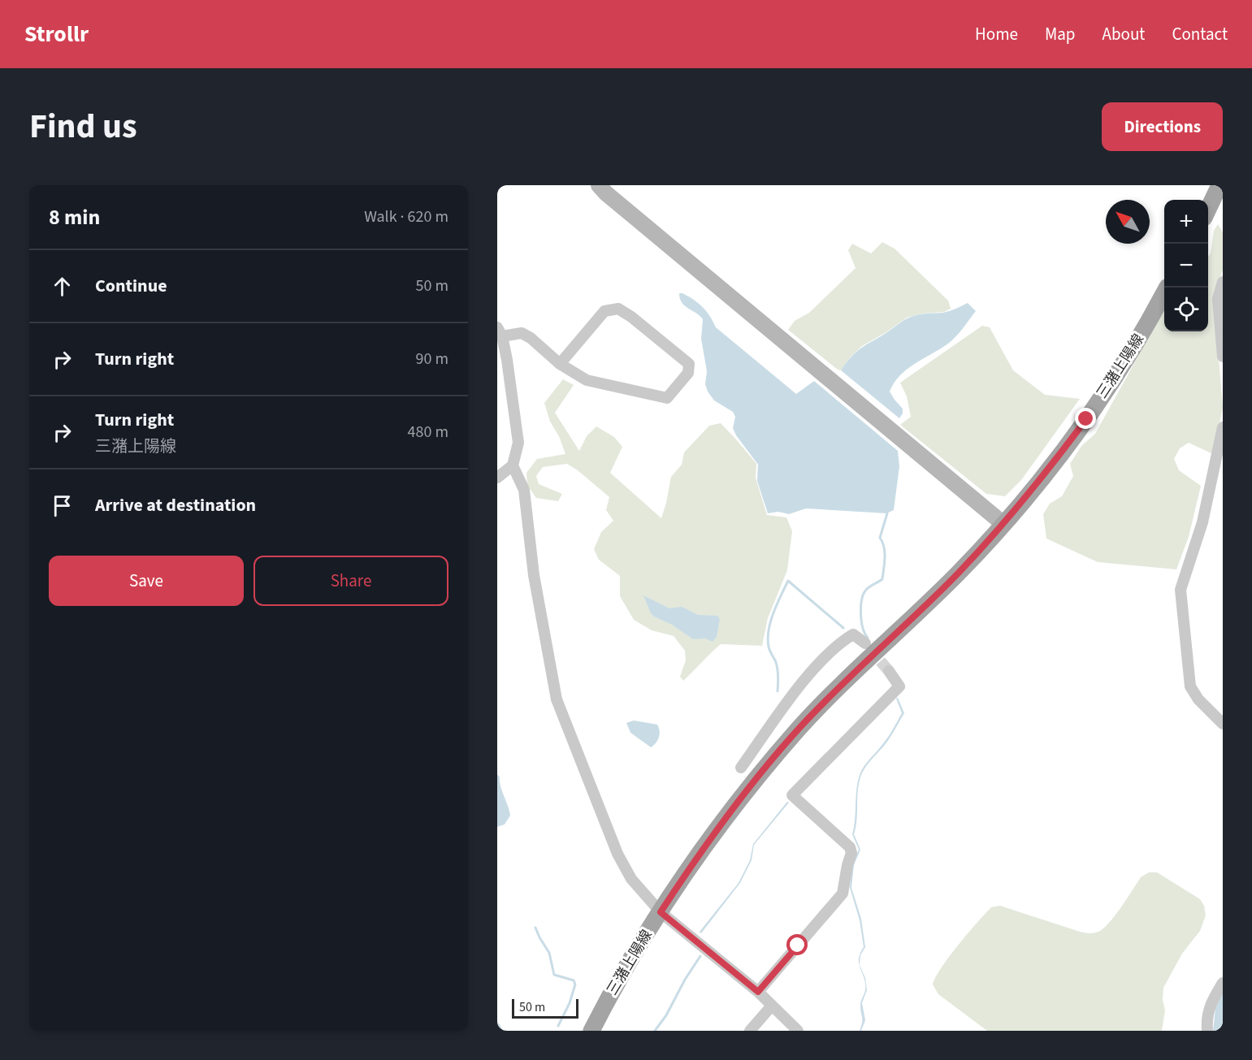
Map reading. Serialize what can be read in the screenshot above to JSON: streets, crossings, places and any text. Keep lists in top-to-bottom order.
{
  "streets": {
    "main road": ["三潴上陽線"]
  },
  "scale_bar": "50 m",
  "north": "top left",
  "page": {
    "header": "Strollr",
    "nav": [
      "Home",
      "Map",
      "About",
      "Contact"
    ],
    "title": "Find us",
    "buttons": [
      "Directions",
      ["Save", "Share"]
    ],
    "heading": ["8 min", "Walk · 620 m"],
    "map_buttons": ["+", "−"],
    "list": [
      ["Continue", "50 m"],
      ["Turn right", "90 m"],
      ["Turn right", "三潴上陽線", "480 m"],
      "Arrive at destination"
    ],
    "scale": "50 m"
  }
}
